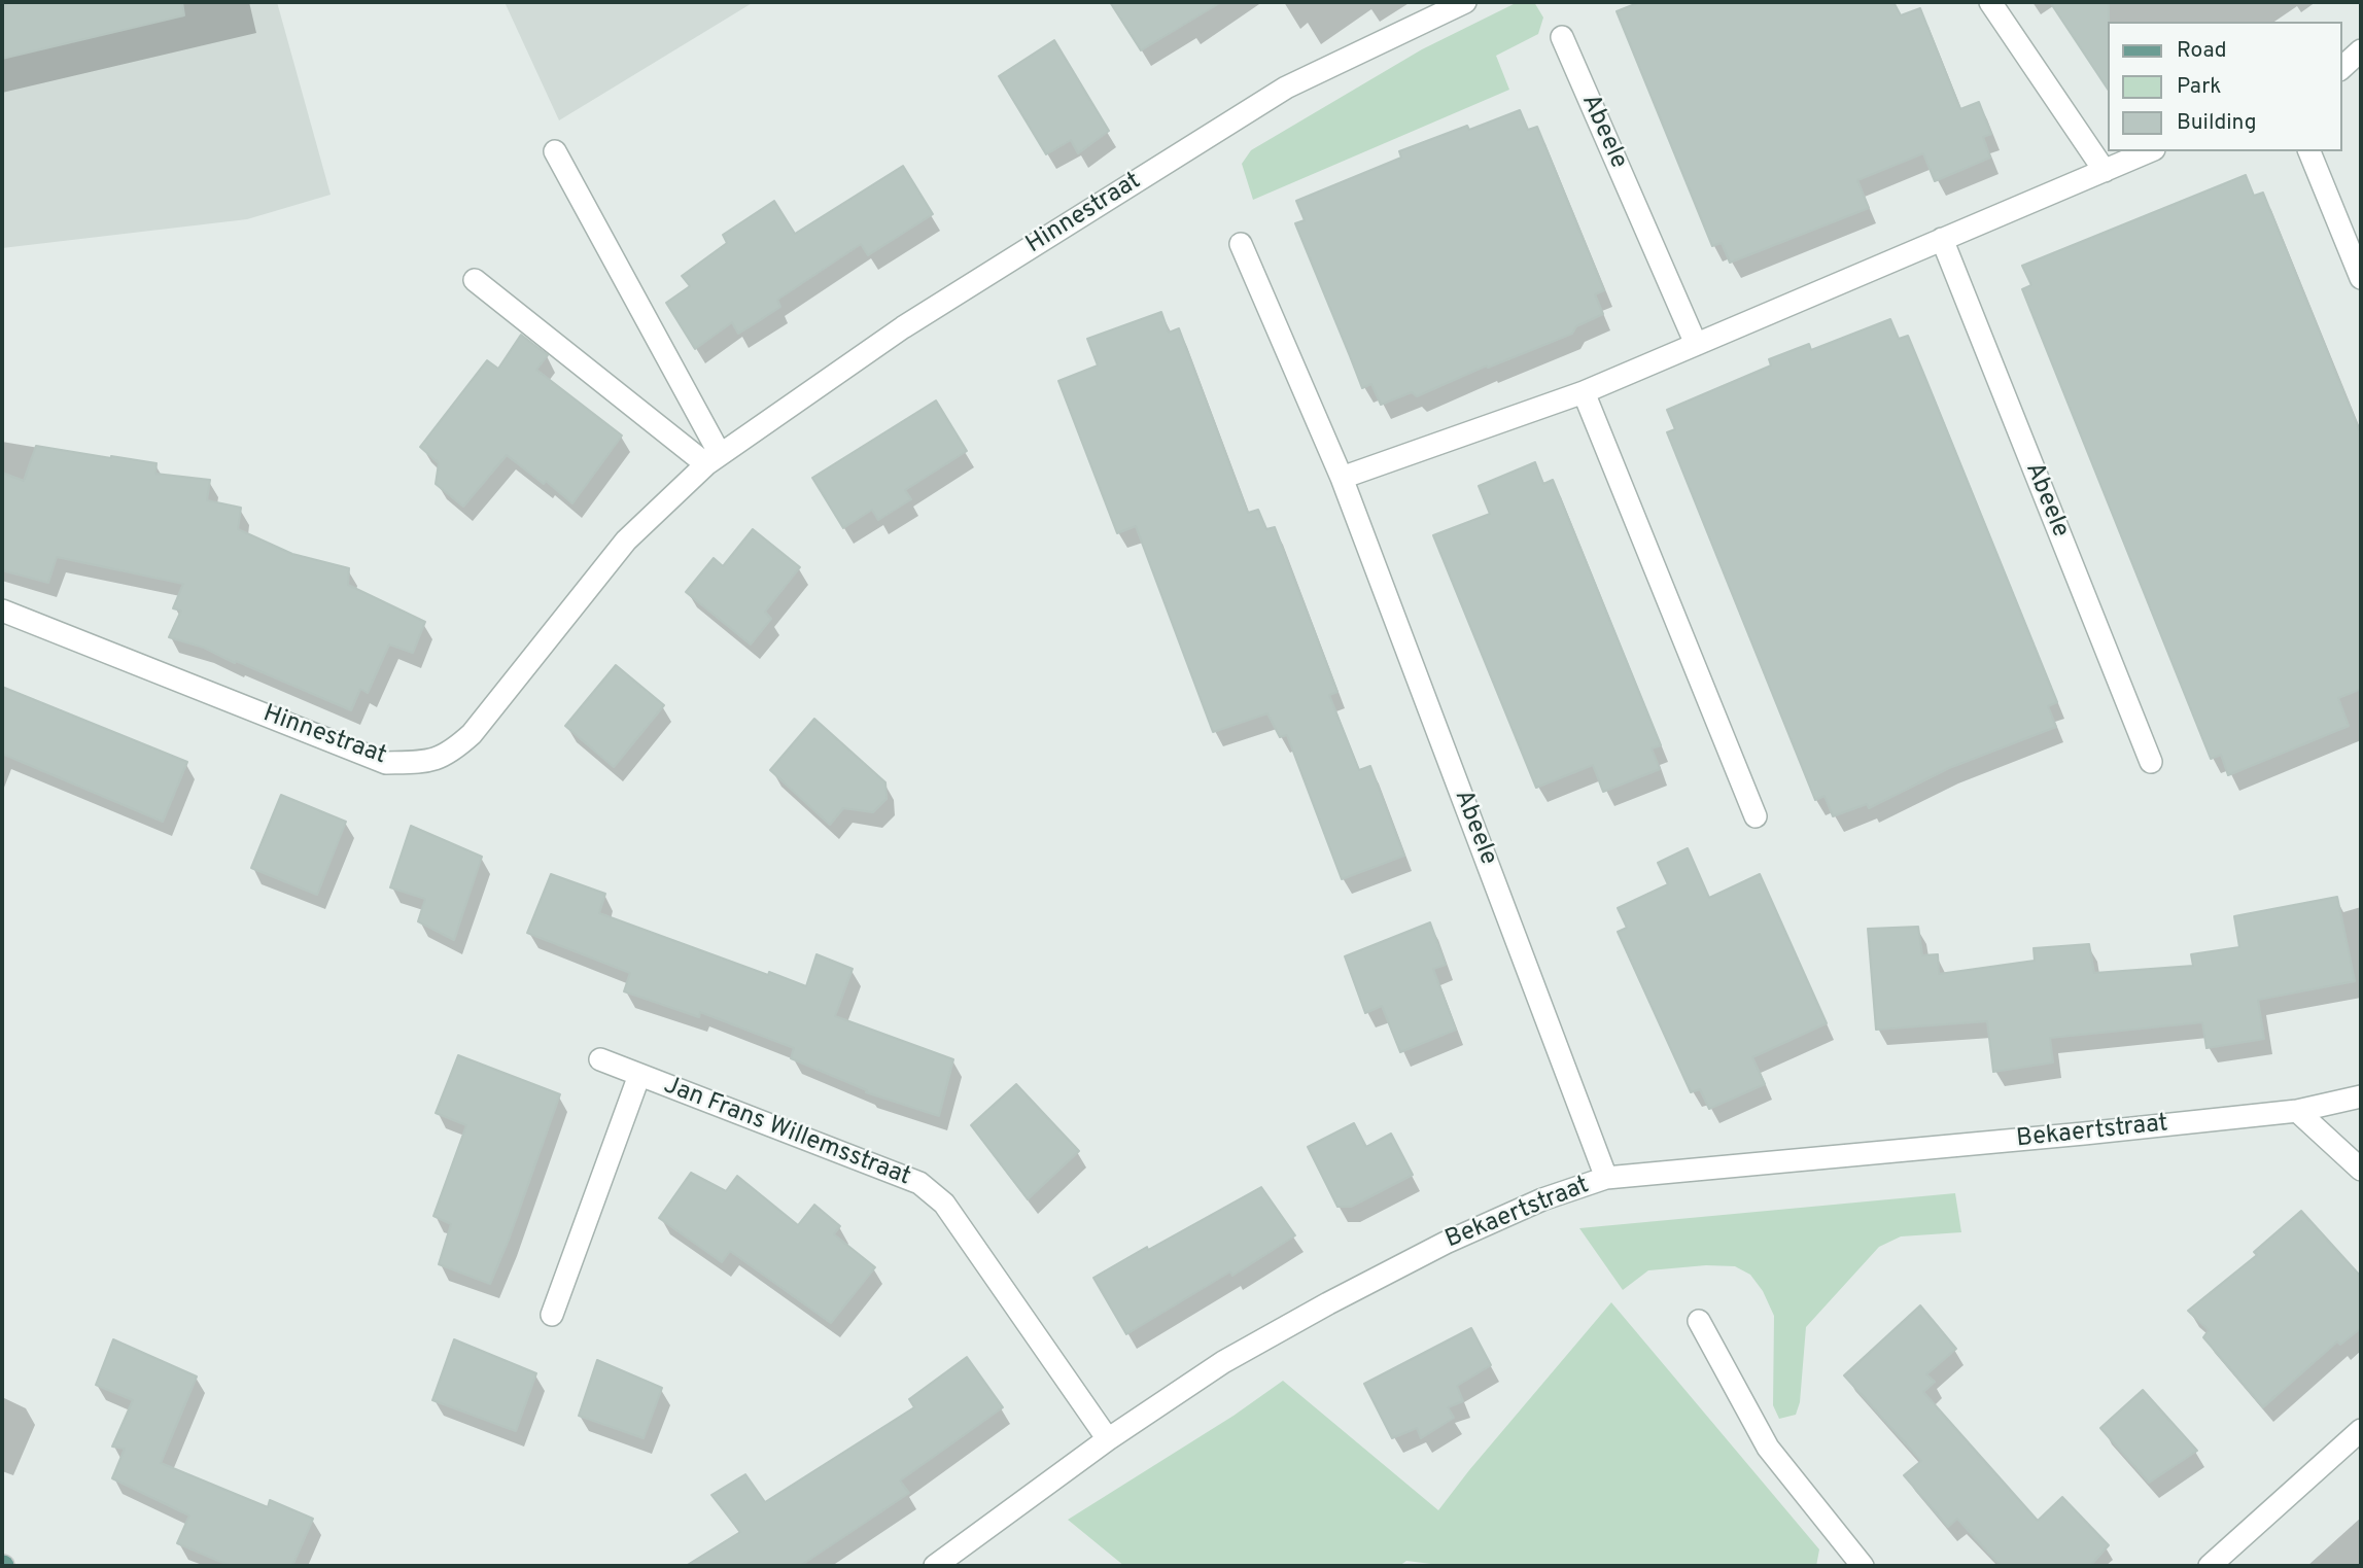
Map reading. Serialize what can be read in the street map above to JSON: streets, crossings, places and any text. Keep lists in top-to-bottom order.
{
  "streets": {
    "street": [
      "Abeele",
      "Hinnestraat",
      "Jan Frans Willemsstraat",
      "Bekaertstraat"
    ]
  },
  "crossings": [
    ["Abeele", "Bekaertstraat"],
    ["Jan Frans Willemsstraat", "Bekaertstraat"]
  ],
  "legend": ["Road", "Park", "Building"]
}
